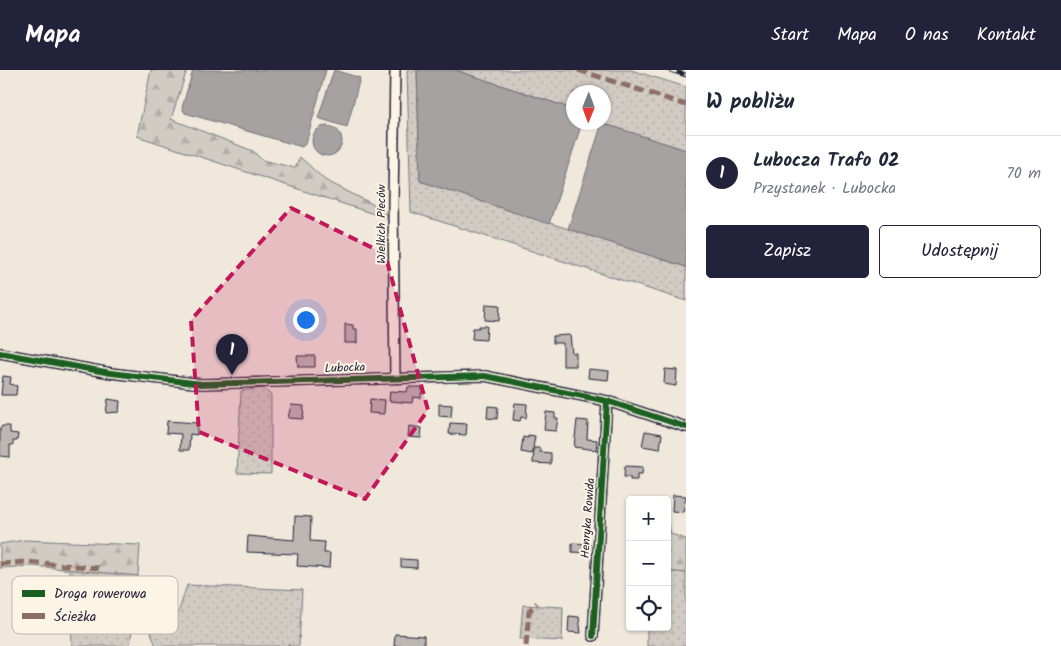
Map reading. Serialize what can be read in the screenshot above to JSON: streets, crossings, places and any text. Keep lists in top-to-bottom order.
{
  "streets": {
    "street": ["Wielkich Pieców", "Lubocka", "Henryka Rowida"]
  },
  "crossings": [
    ["Wielkich Pieców", "Lubocka"],
    ["Lubocka", "Henryka Rowida"]
  ],
  "legend": ["Droga rowerowa", "Ścieżka"],
  "north": "bottom",
  "page": {
    "header": "Mapa",
    "nav": [
      "Start",
      "Mapa",
      "O nas",
      "Kontakt"
    ],
    "heading": "W pobliżu",
    "list": [
      {
        "mark": "1",
        "name": "Lubocza Trafo 02",
        "note": "Przystanek · Lubocka",
        "value": "70 m"
      }
    ],
    "buttons": ["Zapisz", "Udostępnij"],
    "pins": "1",
    "map_buttons": ["+", "−"]
  }
}
